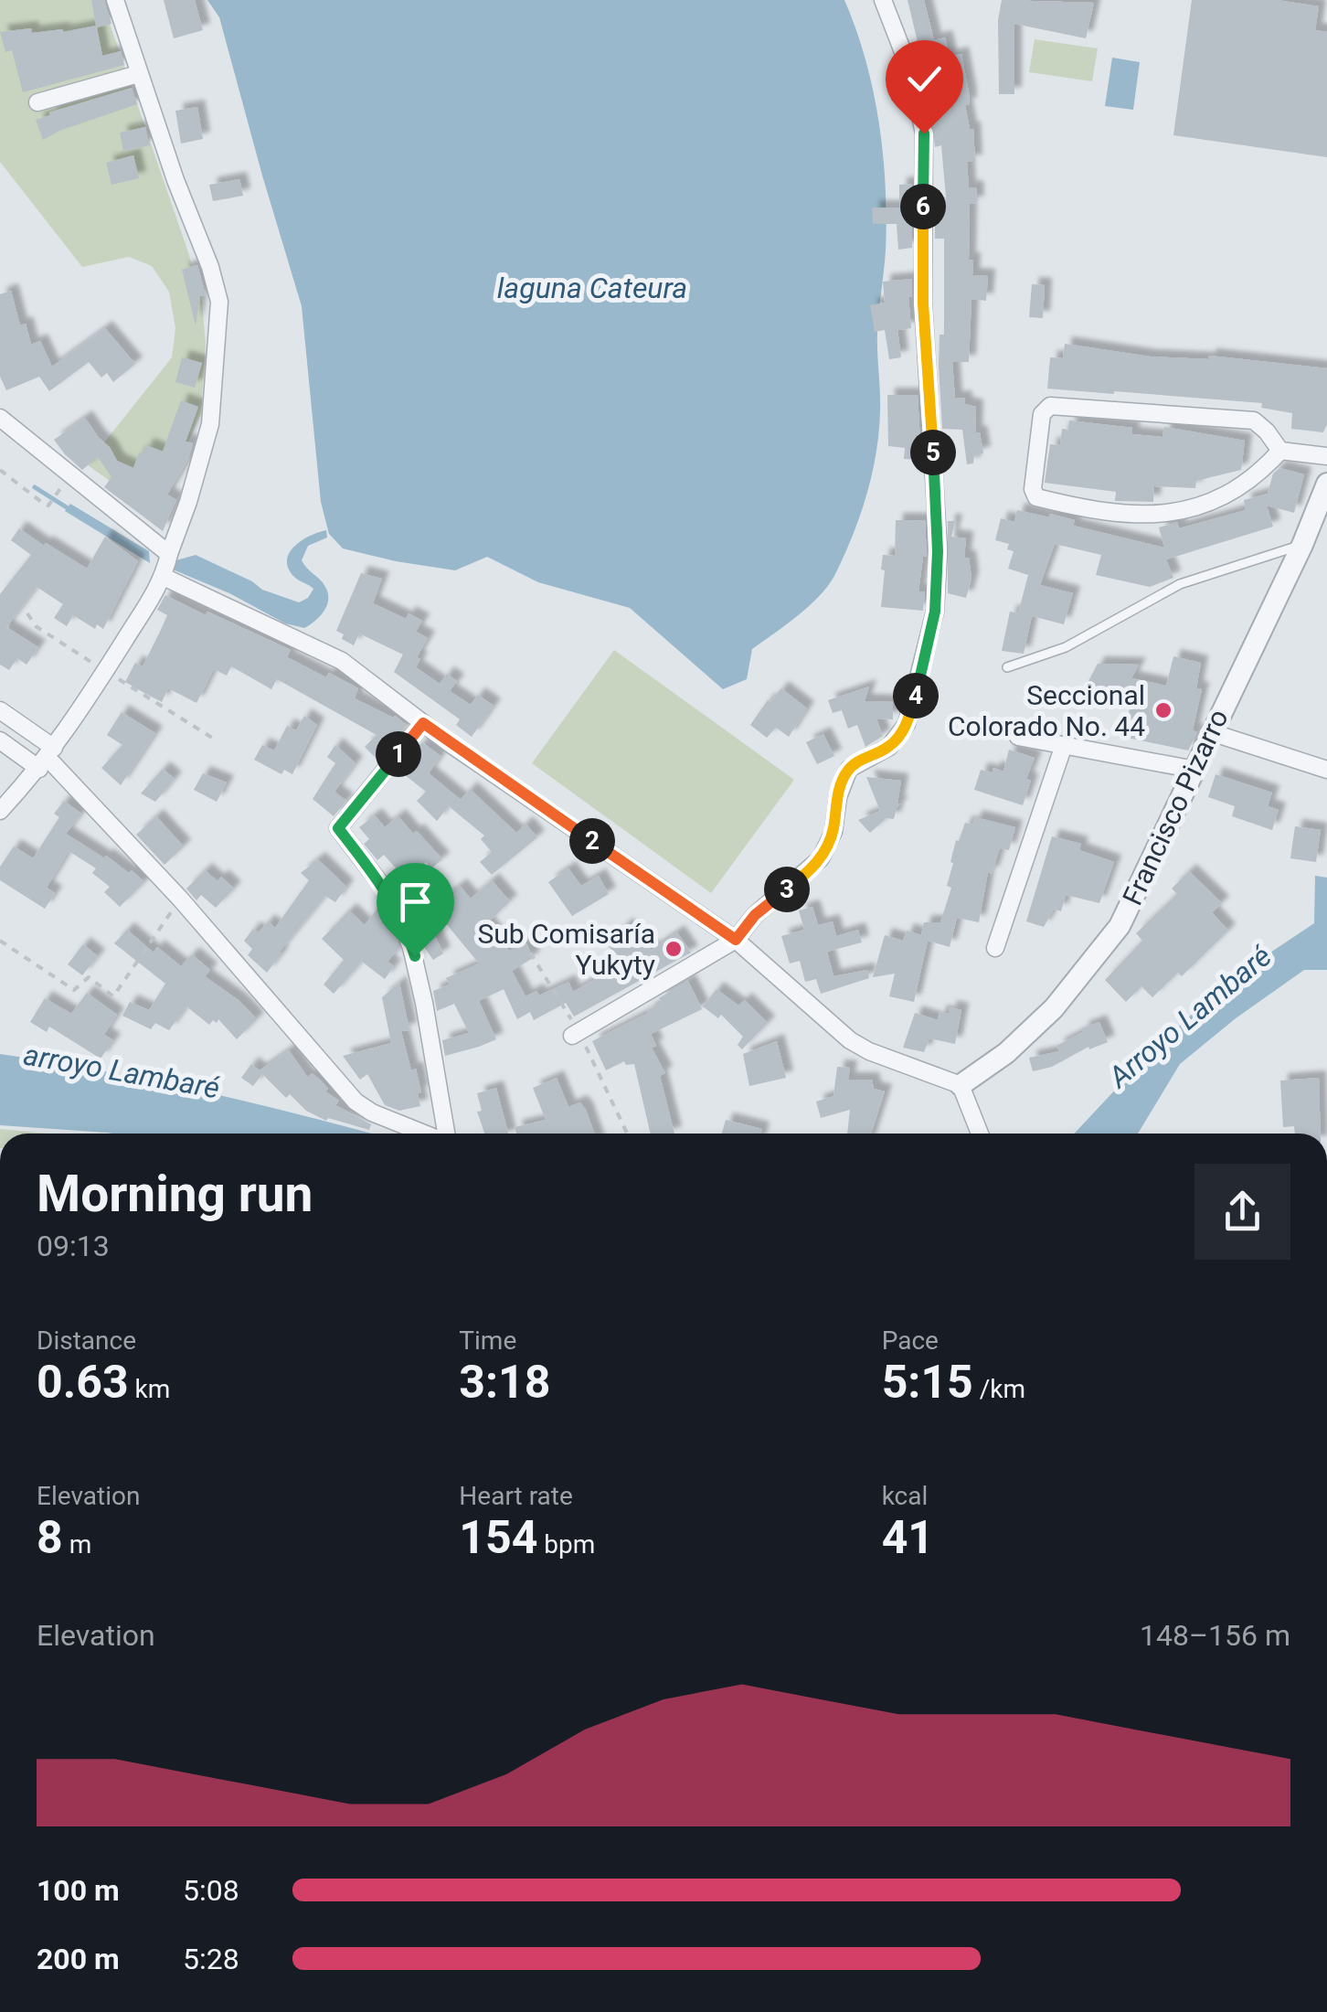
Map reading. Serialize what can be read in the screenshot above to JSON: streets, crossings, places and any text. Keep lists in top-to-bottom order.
{
  "streets": {
    "street": ["Francisco Pizarro"]
  },
  "water": ["laguna Cateura", "Arroyo Lambaré", "arroyo Lambaré"],
  "places": ["Seccional Colorado No. 44", "Sub Comisaría Yukyty"],
  "page": {
    "pins": [
      "6",
      "5",
      "4",
      "1",
      "2",
      "3"
    ],
    "heading": ["Morning run", "09:13"],
    "stats": [
      ["Distance", "0.63 km"],
      ["Time", "3:18"],
      ["Pace", "5:15 /km"],
      ["Elevation", "8 m"],
      ["Heart rate", "154 bpm"],
      ["kcal", "41"]
    ],
    "chart": ["Elevation", "148–156 m"],
    "list": [
      {
        "name": "100 m",
        "note": "5:08"
      },
      {
        "name": "200 m",
        "note": "5:28"
      }
    ]
  }
}
